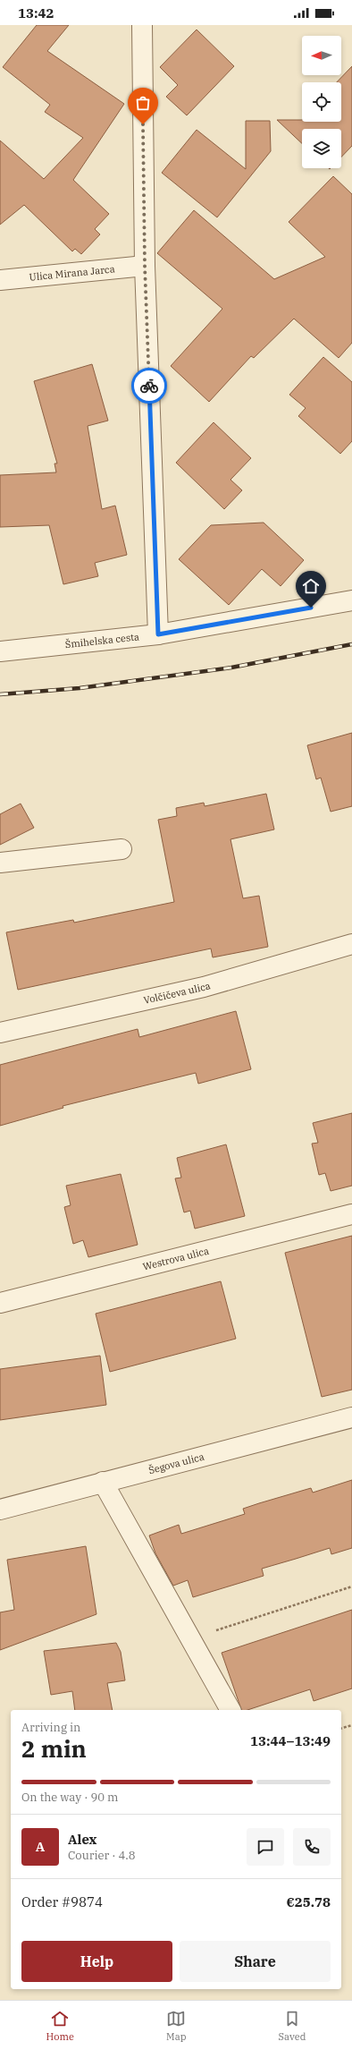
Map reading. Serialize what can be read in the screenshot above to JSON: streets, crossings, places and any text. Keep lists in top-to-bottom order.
{
  "streets": {
    "street": [
      "Ulica Mirana Jarca",
      "Šmihelska cesta",
      "Volčičeva ulica",
      "Westrova ulica",
      "Šegova ulica"
    ]
  },
  "north": "left",
  "page": {
    "status": "13:42",
    "heading": ["2 min", "Arriving in", "13:44–13:49"],
    "panel": [
      "Alex",
      "Courier · 4.8",
      "Order #9874",
      "€25.78"
    ],
    "bar": "On the way · 90 m",
    "round": "A",
    "buttons": ["Help", "Share"],
    "tabs": ["Home", "Map", "Saved"]
  }
}
